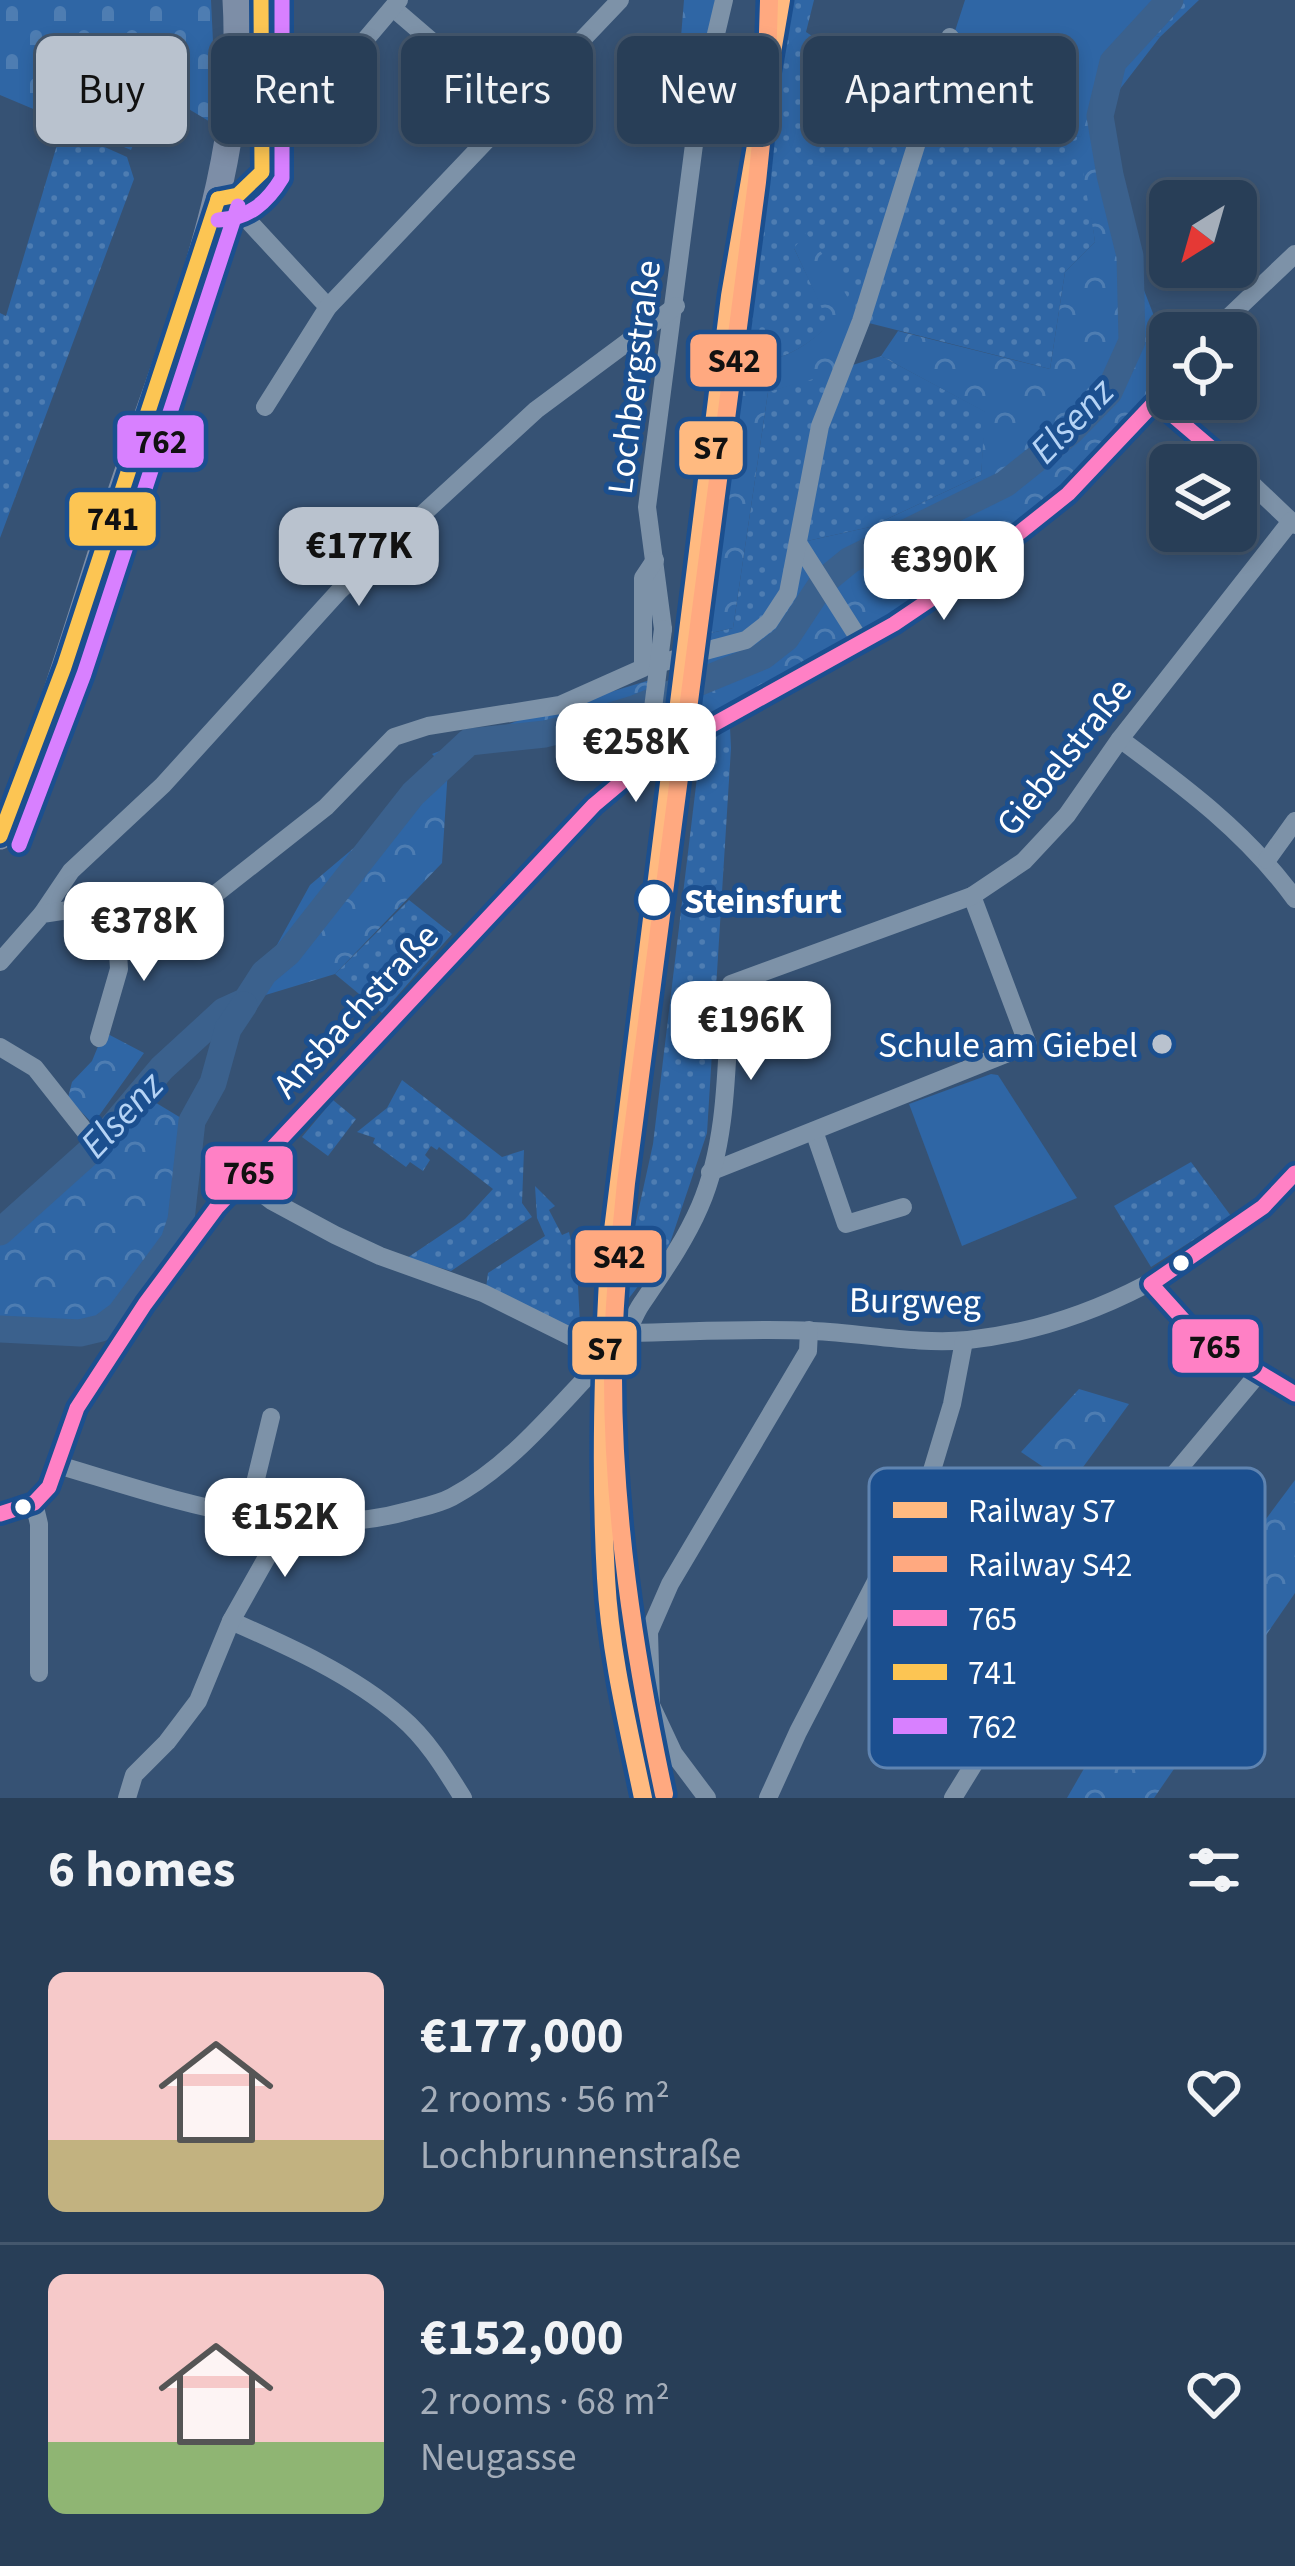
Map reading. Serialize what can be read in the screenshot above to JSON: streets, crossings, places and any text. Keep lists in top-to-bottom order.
{
  "streets": {
    "street": [
      "Lochbergstraße",
      "Giebelstraße",
      "Ansbachstraße",
      "Burgweg"
    ]
  },
  "crossings": [
    ["Lochbergstraße", "Ansbachstraße"]
  ],
  "water": ["Elsenz"],
  "places": ["Steinsfurt", "Schule am Giebel"],
  "lines": [
    "rail line S7",
    "transit line 741",
    "transit line 762",
    "rail line S42",
    "transit line 765"
  ],
  "legend": [
    "Railway S7",
    "Railway S42",
    "765",
    "741",
    "762"
  ],
  "north": "bottom left",
  "page": {
    "chip": [
      "Buy",
      "Rent",
      "Filters",
      "New",
      "Apartment"
    ],
    "price": [
      "€177K",
      "€390K",
      "€258K",
      "€378K",
      "€196K",
      "€152K"
    ],
    "heading": "6 homes",
    "list": [
      {
        "name": "€177,000",
        "note": "2 rooms · 56 m² · Lochbrunnenstraße"
      },
      {
        "name": "€152,000",
        "note": "2 rooms · 68 m² · Neugasse"
      }
    ]
  }
}
